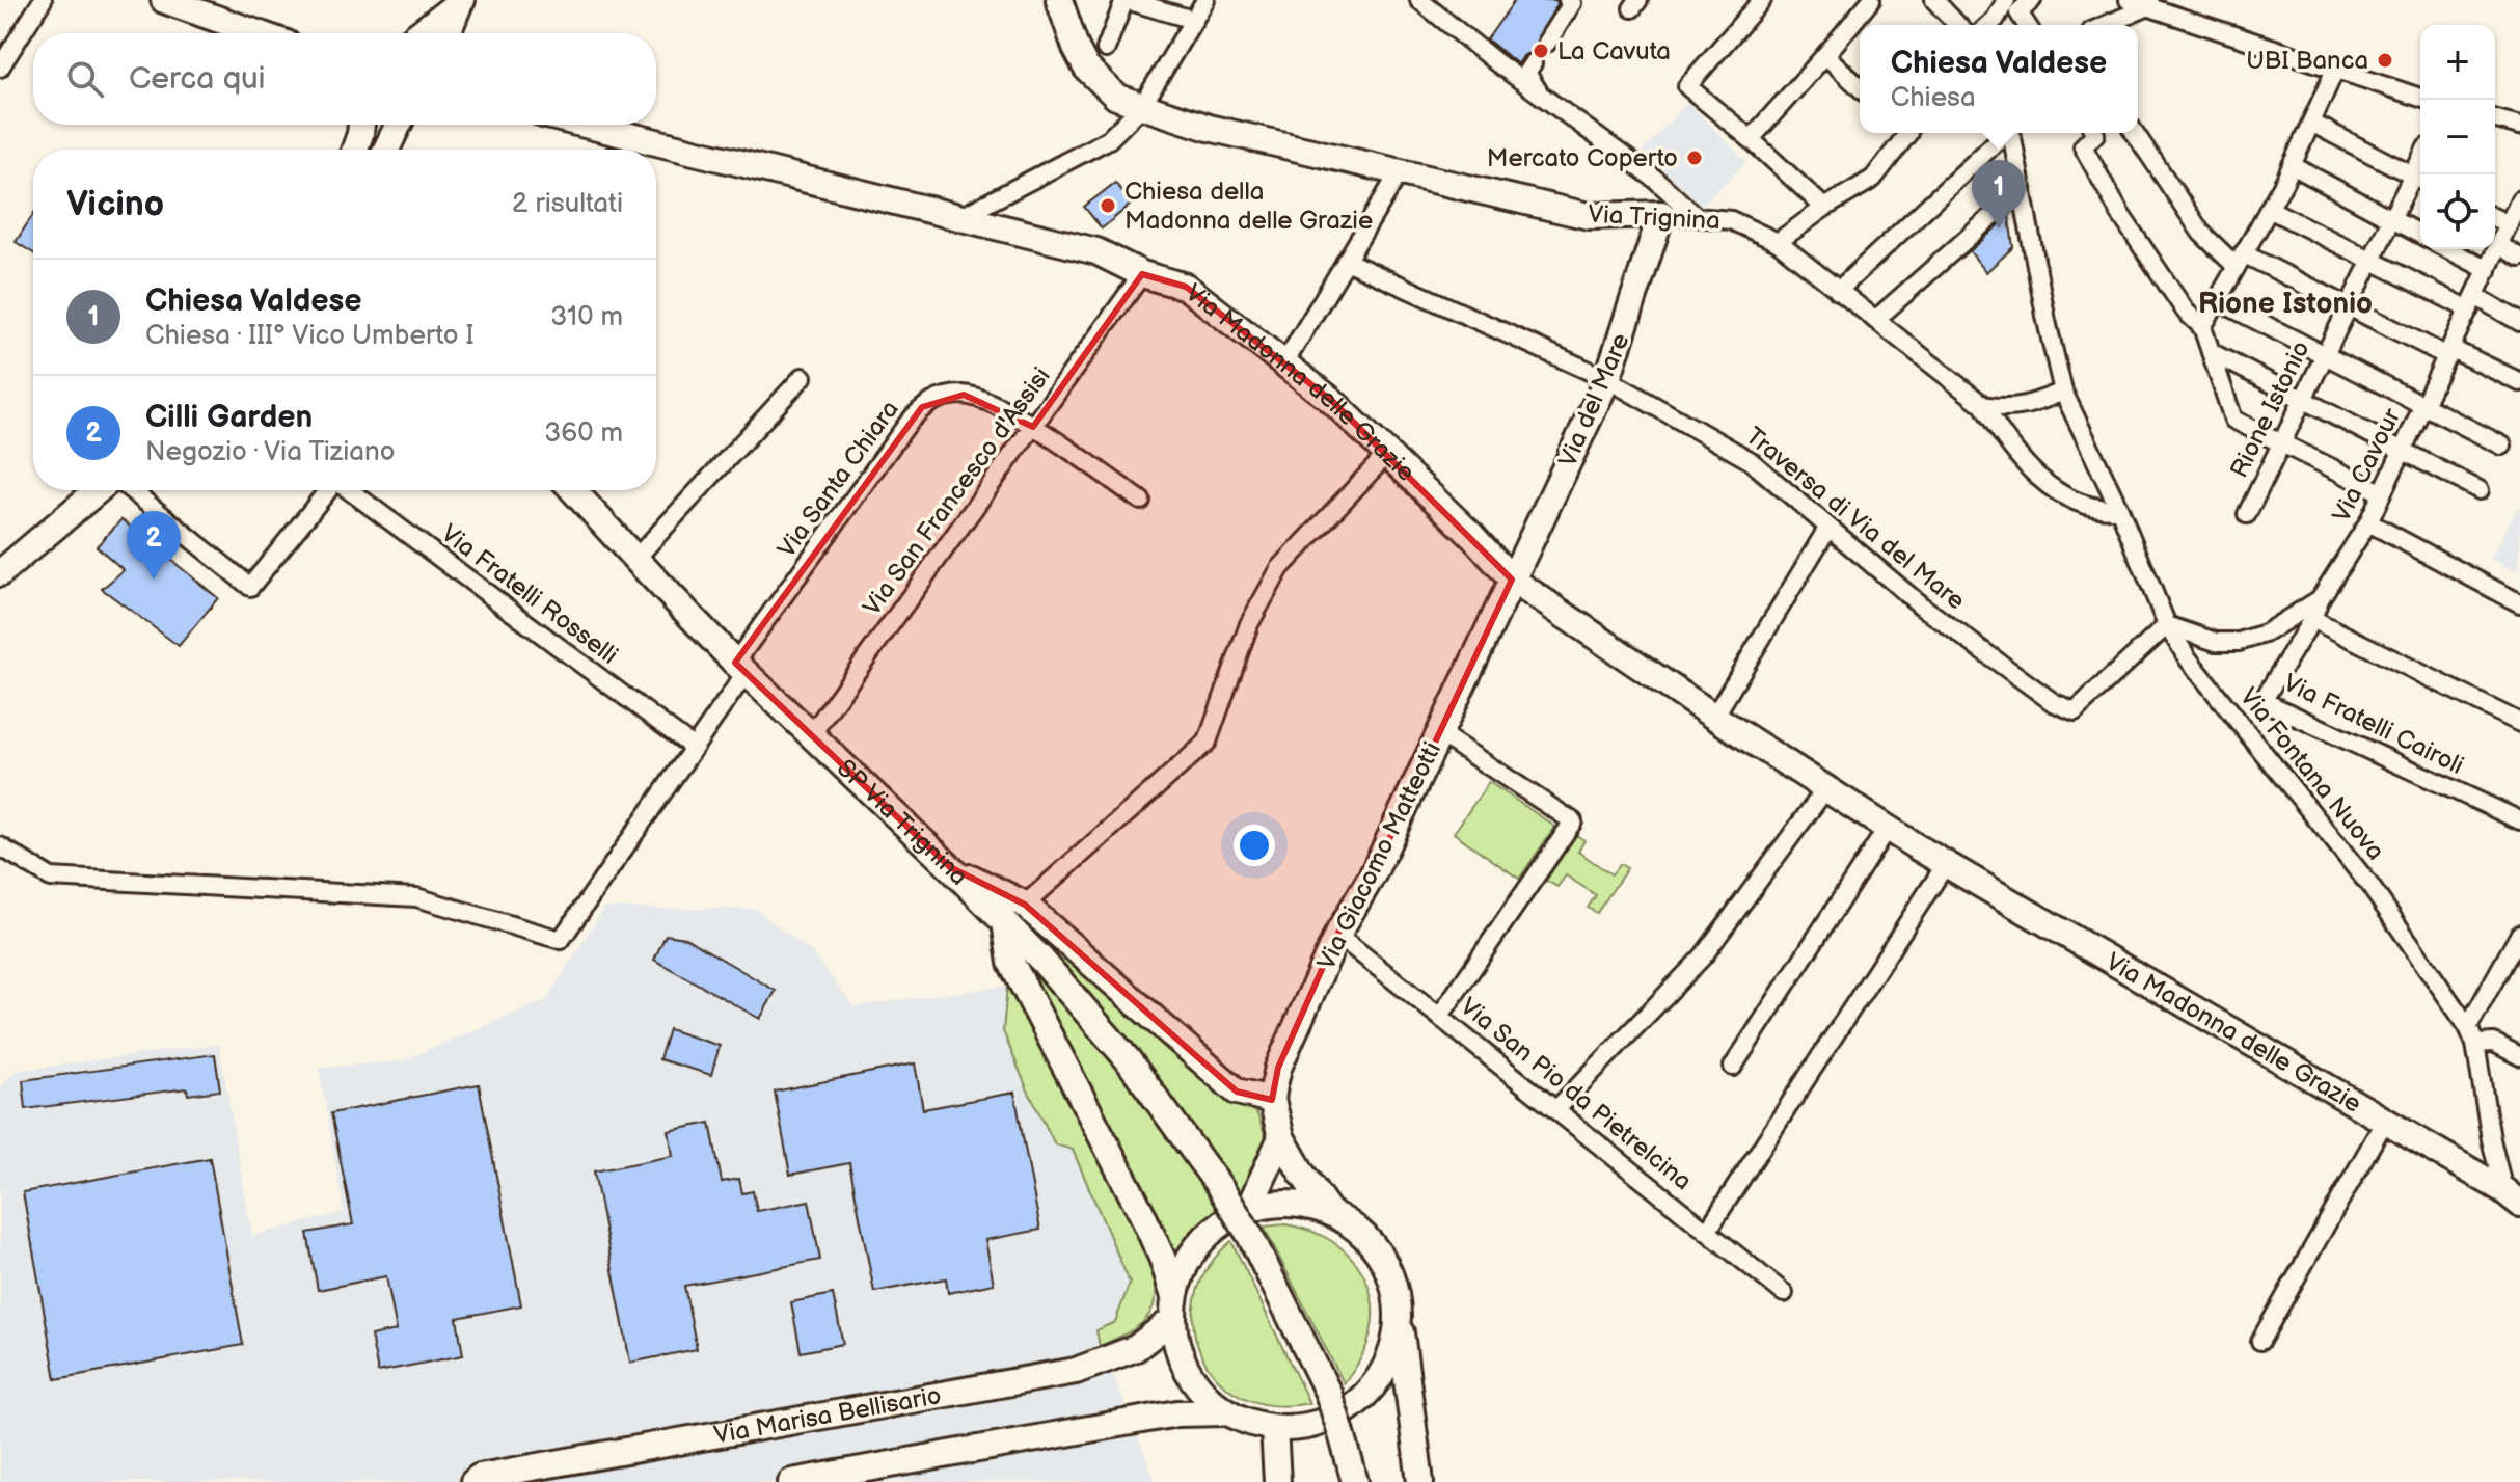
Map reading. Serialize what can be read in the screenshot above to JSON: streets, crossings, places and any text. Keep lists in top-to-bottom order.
{
  "streets": {
    "main road": [
      "Via Trignina",
      "Via Madonna delle Grazie",
      "Via del Mare",
      "SP Via Trignina",
      "Via Giacomo Matteotti",
      "Via Marisa Bellisario"
    ],
    "street": [
      "Rione Istonio",
      "Via Cavour",
      "Via Santa Chiara",
      "Via San Francesco d'Assisi",
      "Traversa di Via del Mare",
      "Via Fratelli Rosselli",
      "Via Fratelli Cairoli",
      "Via Fontana Nuova",
      "Via San Pio da Pietrelcina"
    ]
  },
  "crossings": [
    ["Via Trignina", "Via del Mare"],
    ["Via Madonna delle Grazie", "Via del Mare"],
    ["Via Madonna delle Grazie", "Via San Francesco d'Assisi"],
    ["Via Madonna delle Grazie", "Via Fontana Nuova"],
    ["Via Madonna delle Grazie", "Via Giacomo Matteotti"],
    ["Via del Mare", "Traversa di Via del Mare"],
    ["Via del Mare", "Via Giacomo Matteotti"],
    ["Via Cavour", "Traversa di Via del Mare"],
    ["Via Cavour", "Via Fratelli Cairoli"],
    ["Via Cavour", "Via Fontana Nuova"],
    ["Via Santa Chiara", "Via San Francesco d'Assisi"],
    ["Via Santa Chiara", "Via Fratelli Rosselli"],
    ["Via Santa Chiara", "SP Via Trignina"],
    ["Via San Francesco d'Assisi", "SP Via Trignina"],
    ["Traversa di Via del Mare", "Via Fontana Nuova"],
    ["SP Via Trignina", "Via Giacomo Matteotti"],
    ["SP Via Trignina", "Via Marisa Bellisario"],
    ["Via Giacomo Matteotti", "Via San Pio da Pietrelcina"],
    ["Via Giacomo Matteotti", "Via Marisa Bellisario"]
  ],
  "districts": ["Rione Istonio"],
  "places": [
    "La Cavuta",
    "UBI Banca",
    "Mercato Coperto",
    "Chiesa della Madonna delle Grazie"
  ],
  "page": {
    "map_buttons": ["+", "−"],
    "popup": ["Chiesa Valdese", "Chiesa"],
    "search": "Cerca qui",
    "heading": ["Vicino", "2 risultati"],
    "pins": ["1", "2"],
    "list": [
      {
        "mark": "1",
        "name": "Chiesa Valdese",
        "note": "Chiesa · III° Vico Umberto I",
        "value": "310 m"
      },
      {
        "mark": "2",
        "name": "Cilli Garden",
        "note": "Negozio · Via Tiziano",
        "value": "360 m"
      }
    ]
  }
}
